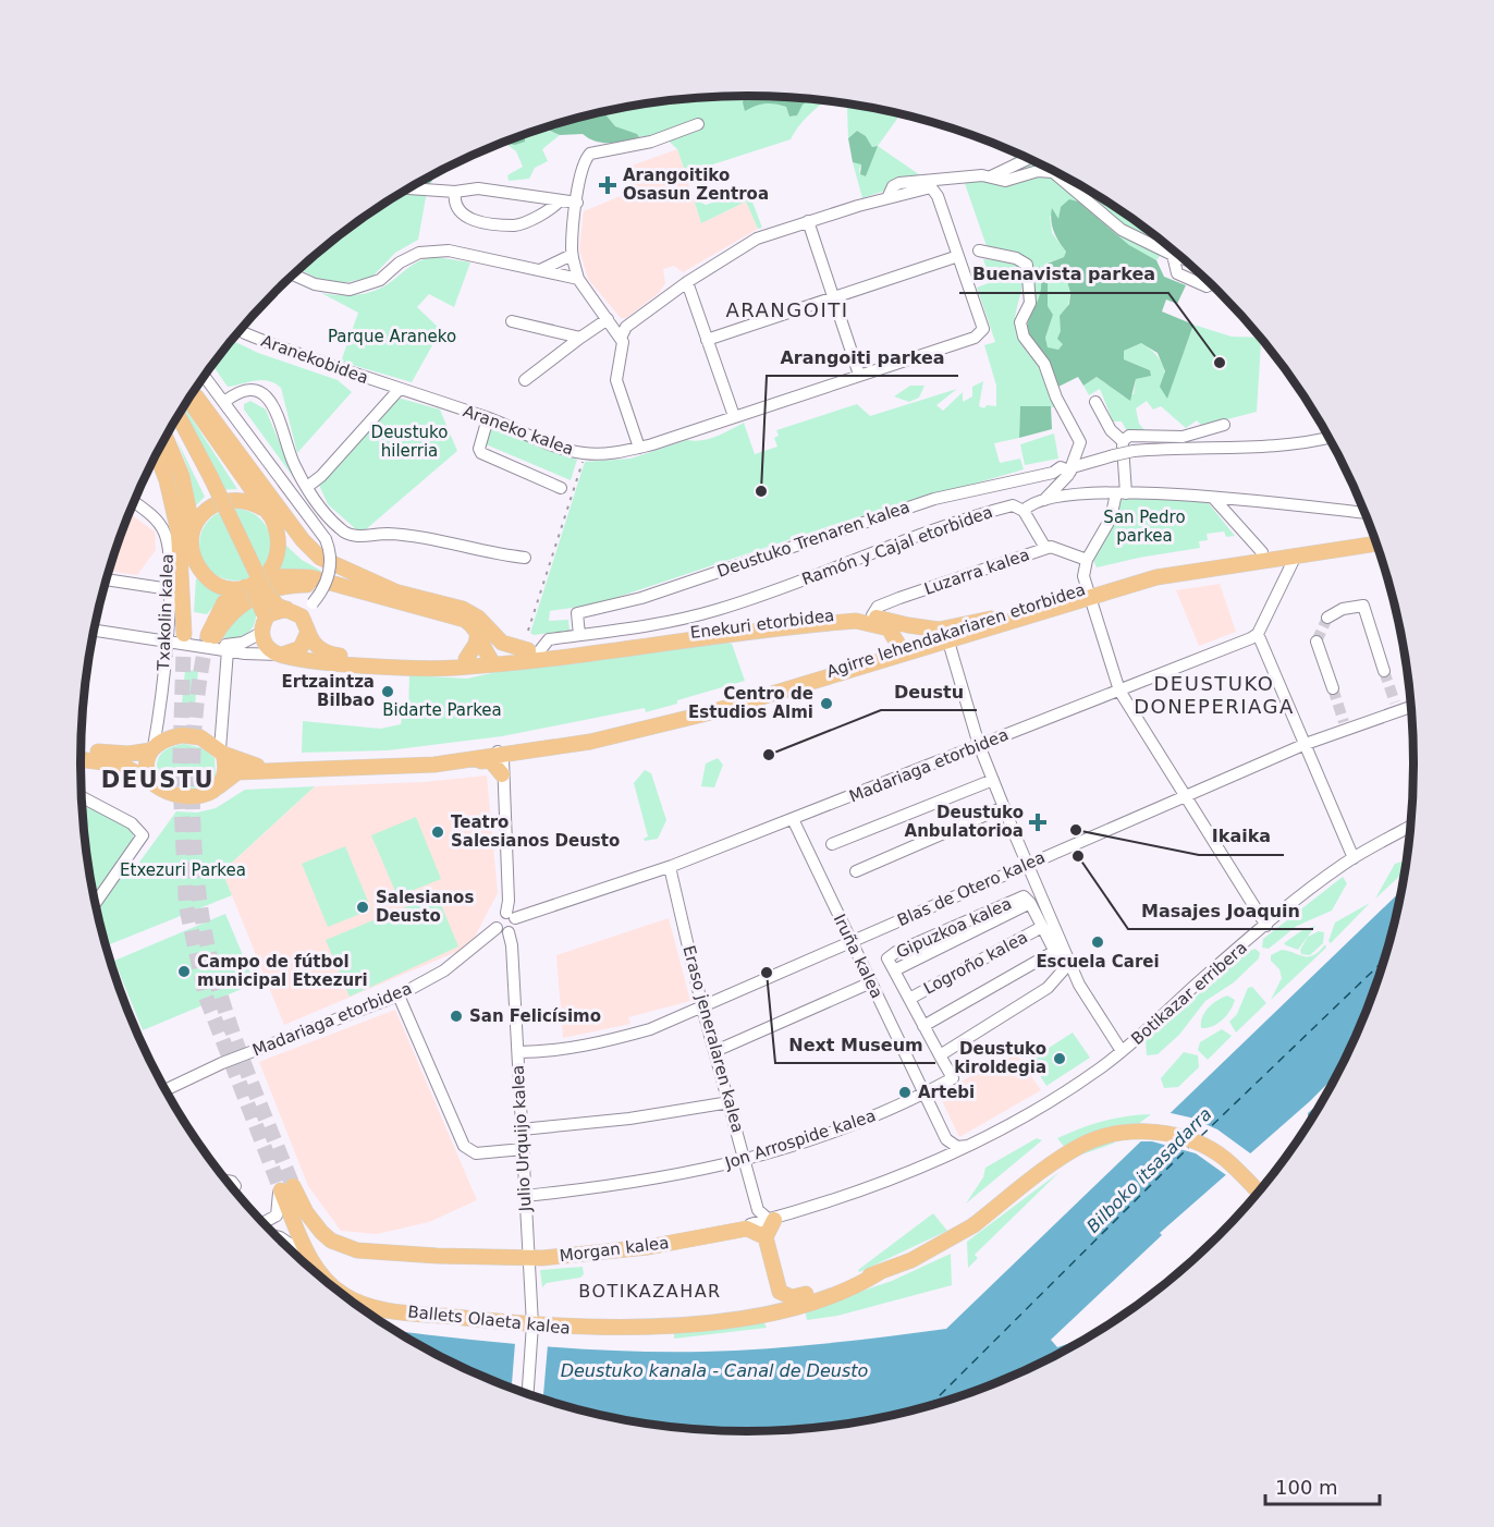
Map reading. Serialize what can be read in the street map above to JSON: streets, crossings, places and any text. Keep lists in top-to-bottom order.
{
  "streets": {
    "main road": [
      "Enekuri etorbidea",
      "Agirre lehendakariaren etorbidea",
      "Morgan kalea",
      "Ballets Olaeta kalea"
    ],
    "street": [
      "Aranekobidea",
      "Araneko kalea",
      "Deustuko Trenaren kalea",
      "Ramón y Cajal etorbidea",
      "Luzarra kalea",
      "Txakolin kalea",
      "Madariaga etorbidea",
      "Blas de Otero kalea",
      "Gipuzkoa kalea",
      "Iruña kalea",
      "Logroño kalea",
      "Botikazar erribera",
      "Eraso jeneralaren kalea",
      "Julio Urquijo kalea",
      "Jon Arrospide kalea"
    ]
  },
  "crossings": [
    ["Aranekobidea", "Araneko kalea"],
    ["Deustuko Trenaren kalea", "Ramón y Cajal etorbidea"],
    ["Ramón y Cajal etorbidea", "Enekuri etorbidea"],
    ["Luzarra kalea", "Enekuri etorbidea"],
    ["Txakolin kalea", "Agirre lehendakariaren etorbidea"],
    ["Enekuri etorbidea", "Agirre lehendakariaren etorbidea"],
    ["Madariaga etorbidea", "Iruña kalea"],
    ["Madariaga etorbidea", "Eraso jeneralaren kalea"],
    ["Madariaga etorbidea", "Julio Urquijo kalea"],
    ["Blas de Otero kalea", "Iruña kalea"],
    ["Blas de Otero kalea", "Eraso jeneralaren kalea"],
    ["Blas de Otero kalea", "Julio Urquijo kalea"],
    ["Gipuzkoa kalea", "Logroño kalea"],
    ["Gipuzkoa kalea", "Jon Arrospide kalea"],
    ["Iruña kalea", "Botikazar erribera"],
    ["Iruña kalea", "Jon Arrospide kalea"],
    ["Botikazar erribera", "Morgan kalea"],
    ["Eraso jeneralaren kalea", "Jon Arrospide kalea"],
    ["Julio Urquijo kalea", "Jon Arrospide kalea"],
    ["Julio Urquijo kalea", "Morgan kalea"],
    ["Julio Urquijo kalea", "Ballets Olaeta kalea"],
    ["Morgan kalea", "Ballets Olaeta kalea"]
  ],
  "districts": [
    "ARANGOITI",
    "DEUSTUKO DONEPERIAGA",
    "DEUSTU",
    "BOTIKAZAHAR"
  ],
  "water": ["Bilboko itsasadarra", "Deustuko kanala - Canal de Deusto"],
  "parks": [
    "Parque Araneko",
    "Deustuko hilerria",
    "San Pedro parkea",
    "Bidarte Parkea",
    "Etxezuri Parkea"
  ],
  "places": {
    "health": ["Arangoitiko Osasun Zentroa", "Deustuko Anbulatorioa"],
    "other": [
      "Buenavista parkea",
      "Arangoiti parkea",
      "Ertzaintza Bilbao",
      "Centro de Estudios Almi",
      "Deustu",
      "Ikaika",
      "Teatro Salesianos Deusto",
      "Masajes Joaquin",
      "Salesianos Deusto",
      "Escuela Carei",
      "Campo de fútbol municipal Etxezuri",
      "Next Museum",
      "San Felicísimo",
      "Deustuko kiroldegia",
      "Artebi"
    ]
  },
  "scale_bar": "100 m"
}
